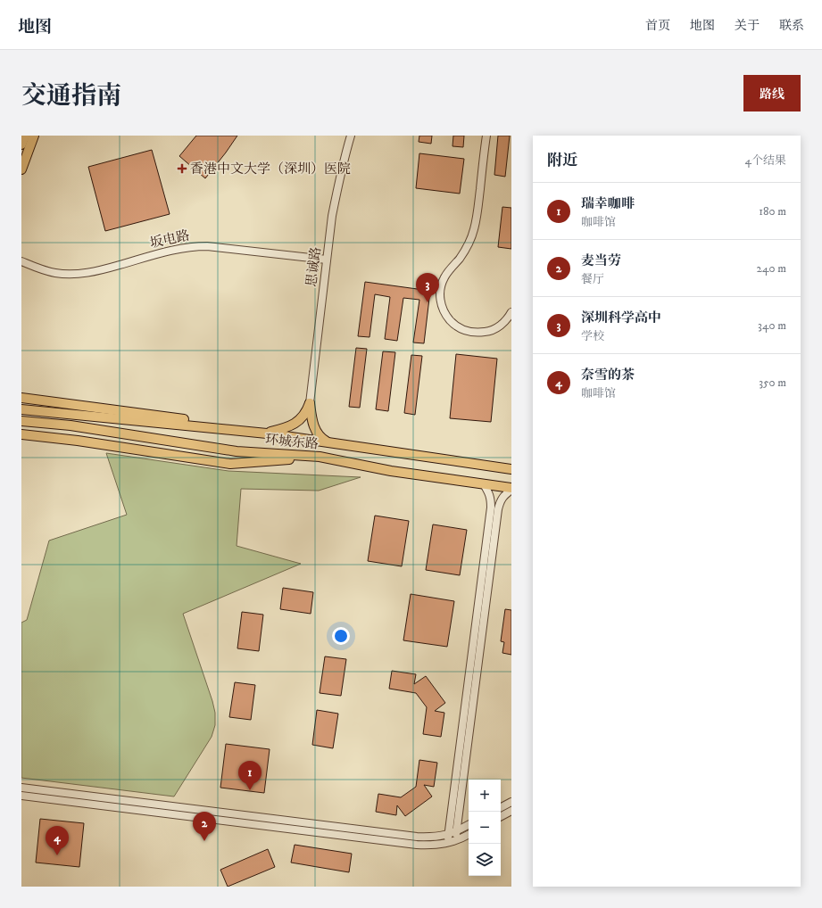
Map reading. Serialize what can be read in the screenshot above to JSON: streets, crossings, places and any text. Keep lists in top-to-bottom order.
{
  "streets": {
    "main road": ["环城东路"],
    "street": ["坂电路", "思诚路"]
  },
  "crossings": [
    ["坂电路", "思诚路"]
  ],
  "places": {
    "health": ["香港中文大学（深圳）医院"]
  },
  "page": {
    "header": "地图",
    "nav": [
      "首页",
      "地图",
      "关于",
      "联系"
    ],
    "title": "交通指南",
    "buttons": "路线",
    "heading": ["附近", "4个结果"],
    "list": [
      {
        "mark": "1",
        "name": "瑞幸咖啡",
        "note": "咖啡馆",
        "value": "180 m"
      },
      {
        "mark": "2",
        "name": "麦当劳",
        "note": "餐厅",
        "value": "240 m"
      },
      {
        "mark": "3",
        "name": "深圳科学高中",
        "note": "学校",
        "value": "340 m"
      },
      {
        "mark": "4",
        "name": "奈雪的茶",
        "note": "咖啡馆",
        "value": "350 m"
      }
    ],
    "pins": [
      "3",
      "1",
      "2",
      "4"
    ],
    "map_buttons": ["+", "−"]
  }
}
